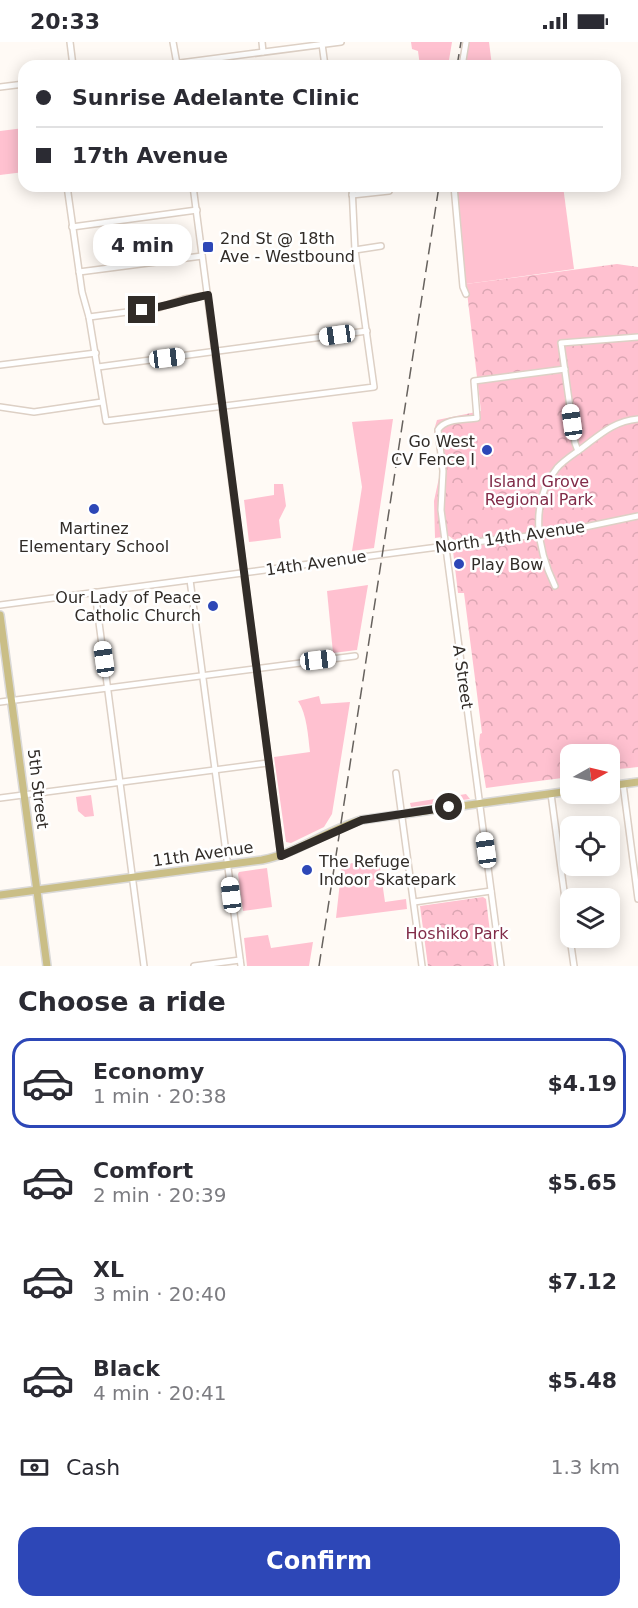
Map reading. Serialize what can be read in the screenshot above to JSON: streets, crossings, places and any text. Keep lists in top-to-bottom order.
{
  "streets": {
    "main road": ["5th Street", "11th Avenue"],
    "street": ["North 14th Avenue", "14th Avenue", "A Street"]
  },
  "crossings": [
    ["North 14th Avenue", "14th Avenue"],
    ["North 14th Avenue", "A Street"],
    ["A Street", "11th Avenue"],
    ["5th Street", "11th Avenue"]
  ],
  "parks": ["Island Grove Regional Park", "Hoshiko Park"],
  "places": {
    "transit": ["2nd St @ 18th Ave - Westbound"],
    "other": [
      "Go West CV Fence I",
      "Martinez Elementary School",
      "Play Bow",
      "Our Lady of Peace Catholic Church",
      "The Refuge Indoor Skatepark"
    ]
  },
  "north": "right",
  "page": {
    "status": "20:33",
    "banner": ["Sunrise Adelante Clinic", "17th Avenue"],
    "bubble": "4 min",
    "heading": "Choose a ride",
    "list": [
      {
        "name": "Economy",
        "note": "1 min · 20:38",
        "value": "$4.19"
      },
      {
        "name": "Comfort",
        "note": "2 min · 20:39",
        "value": "$5.65"
      },
      {
        "name": "XL",
        "note": "3 min · 20:40",
        "value": "$7.12"
      },
      {
        "name": "Black",
        "note": "4 min · 20:41",
        "value": "$5.48"
      }
    ],
    "pay": ["Cash", "1.3 km"],
    "buttons": "Confirm"
  }
}
